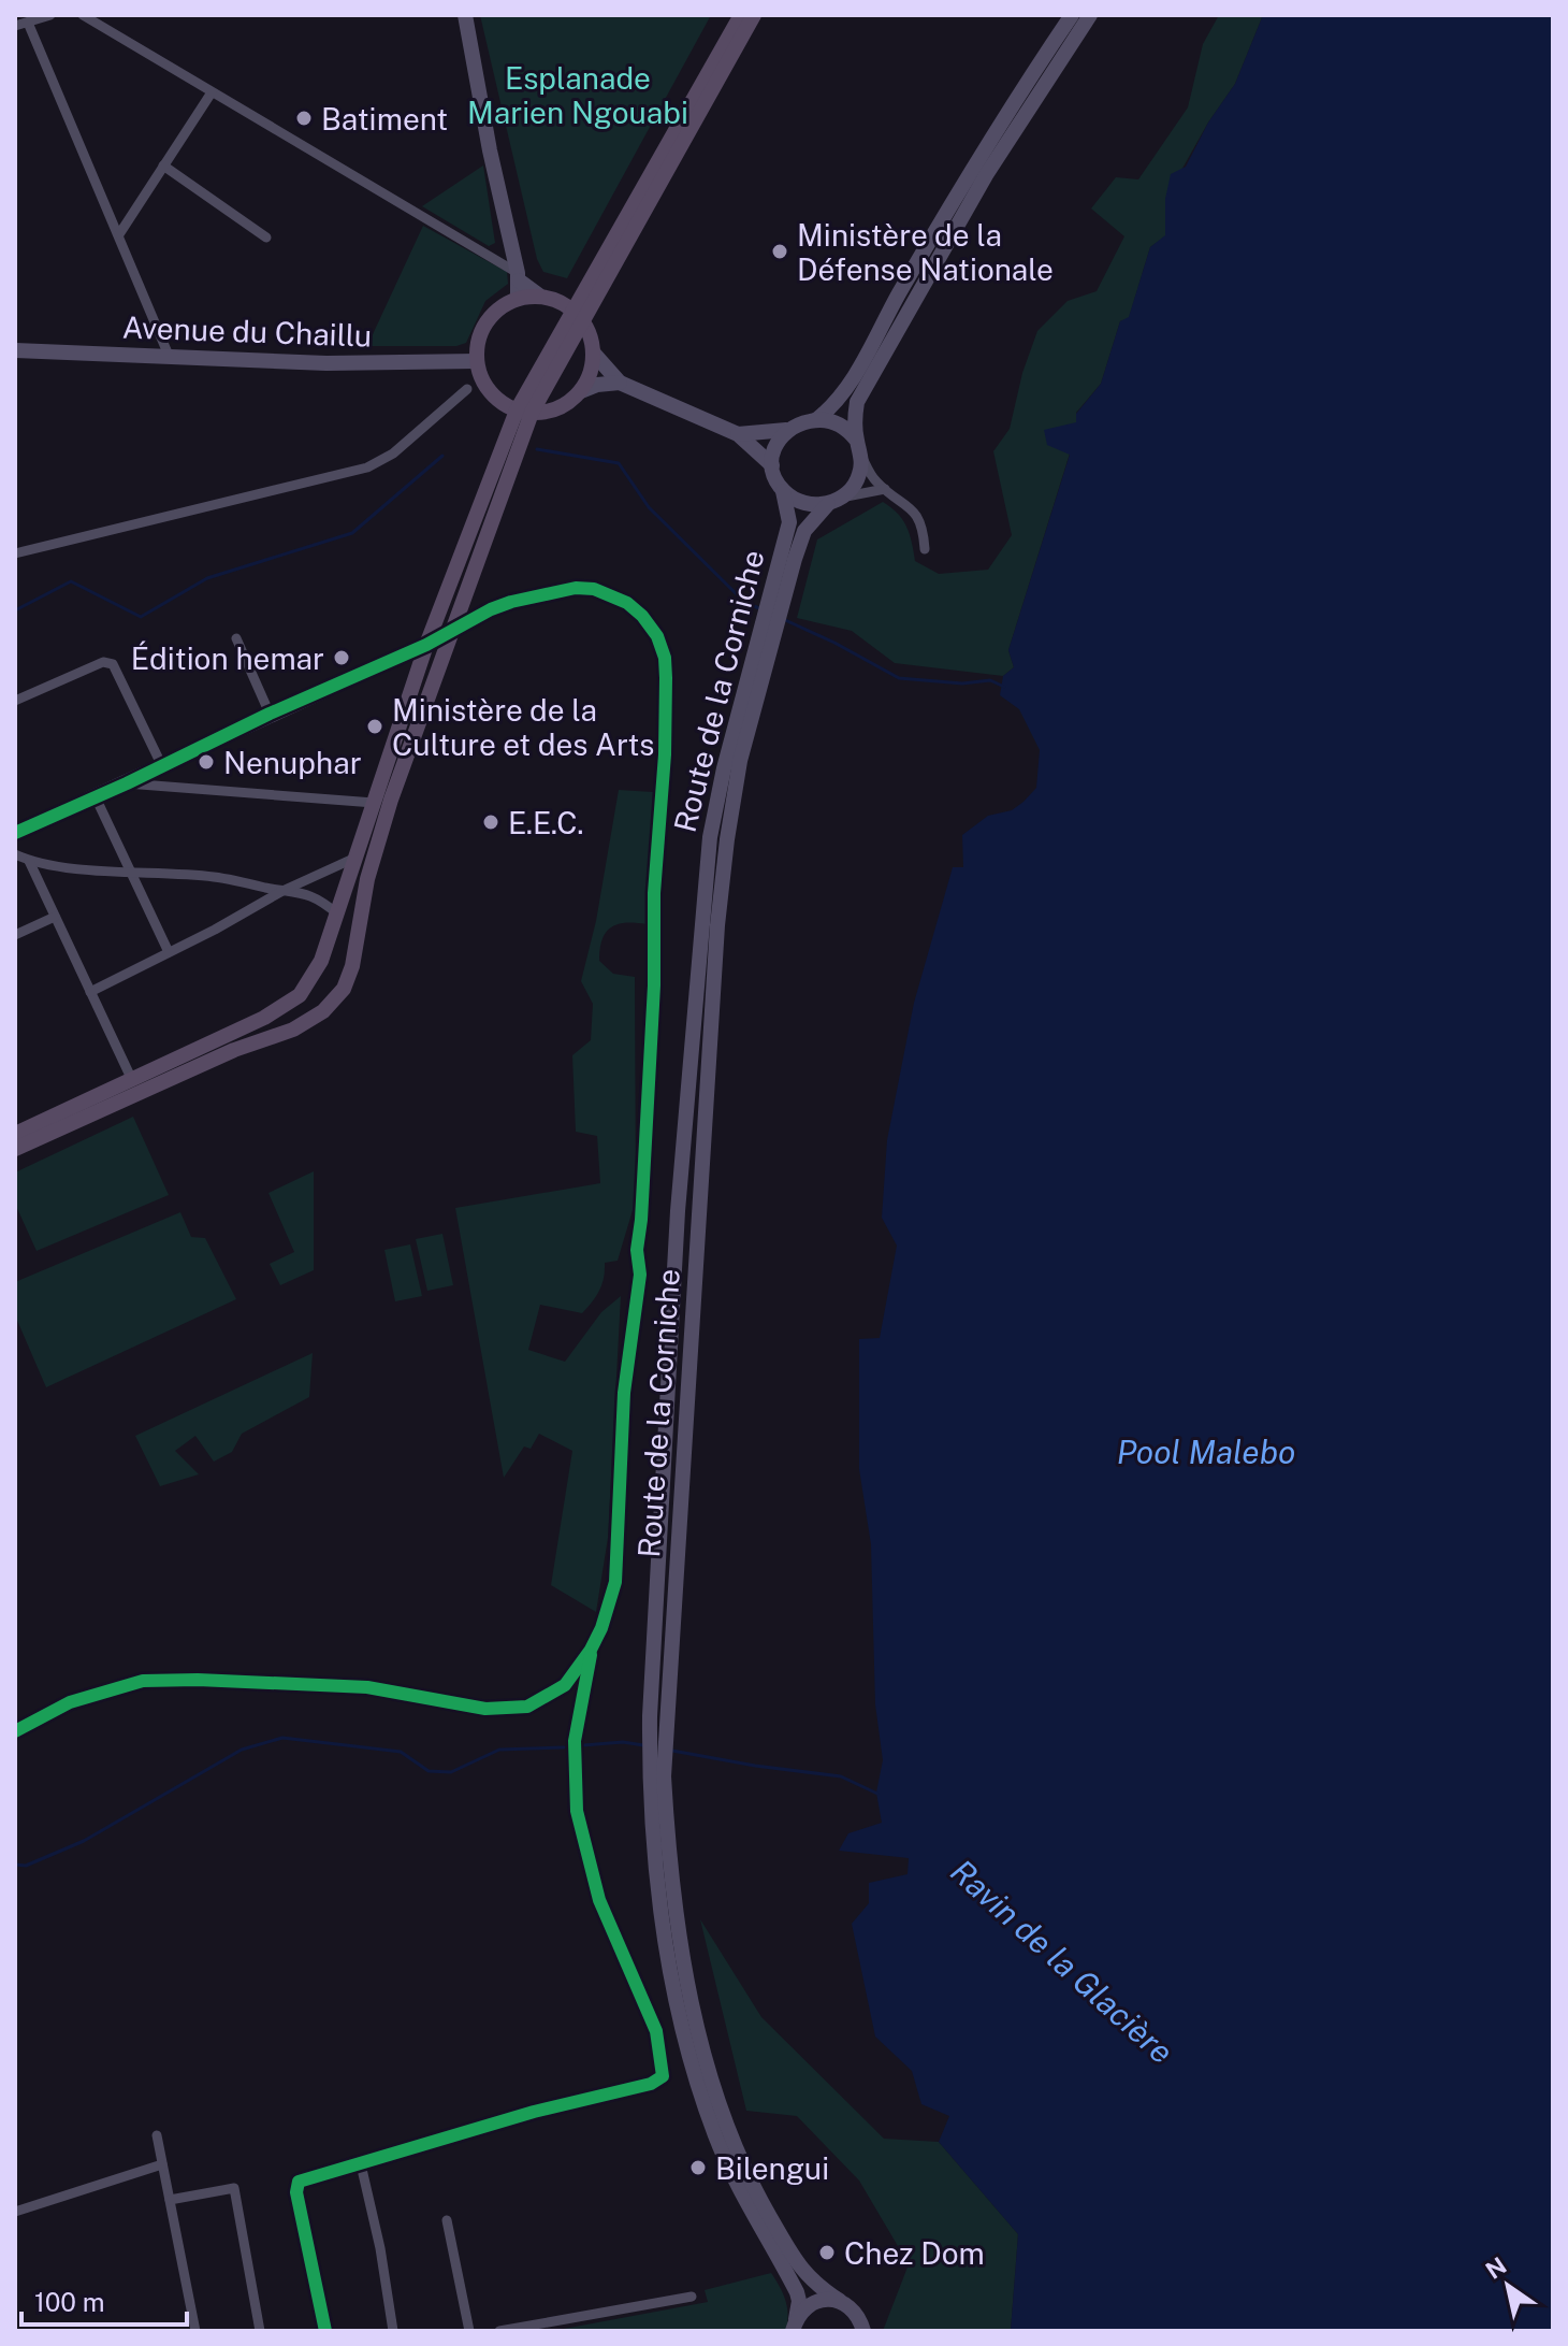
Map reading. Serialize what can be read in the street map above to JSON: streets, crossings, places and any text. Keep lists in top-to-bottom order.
{
  "streets": {
    "main road": ["Avenue du Chaillu", "Route de la Corniche"]
  },
  "water": ["Pool Malebo", "Ravin de la Glacière"],
  "parks": ["Esplanade Marien Ngouabi"],
  "places": [
    "Batiment",
    "Ministère de la Défense Nationale",
    "Édition hemar",
    "Ministère de la Culture et des Arts",
    "Nenuphar",
    "E.E.C.",
    "Bilengui",
    "Chez Dom"
  ],
  "scale_bar": "100 m",
  "north": "top left"
}
